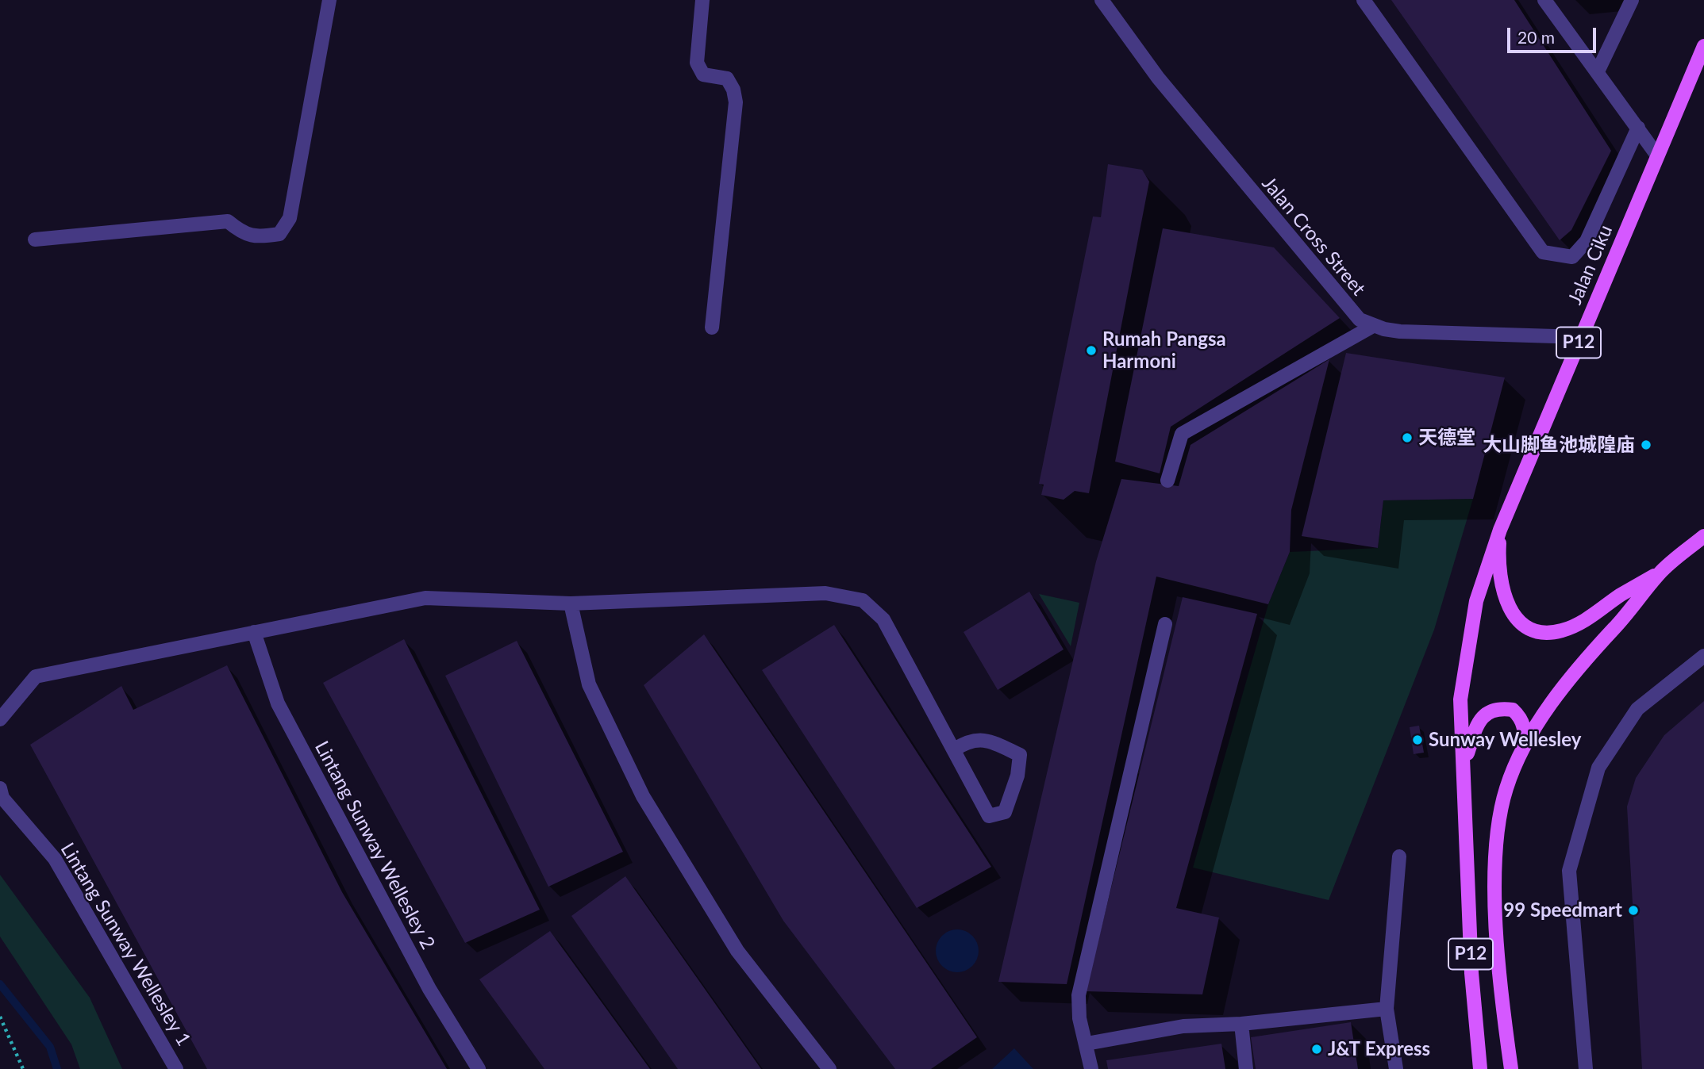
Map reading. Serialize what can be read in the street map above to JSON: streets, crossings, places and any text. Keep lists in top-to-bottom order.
{
  "streets": {
    "main road": ["Jalan Ciku", "P12"],
    "street": ["Jalan Cross Street", "Lintang Sunway Wellesley 2", "Lintang Sunway Wellesley 1"]
  },
  "crossings": [
    ["Jalan Cross Street", "Jalan Ciku"],
    ["Jalan Ciku", "P12"]
  ],
  "places": [
    "Rumah Pangsa Harmoni",
    "天德堂",
    "大山脚鱼池城隍庙",
    "Sunway Wellesley",
    "99 Speedmart",
    "J&T Express"
  ],
  "scale_bar": "20 m"
}
